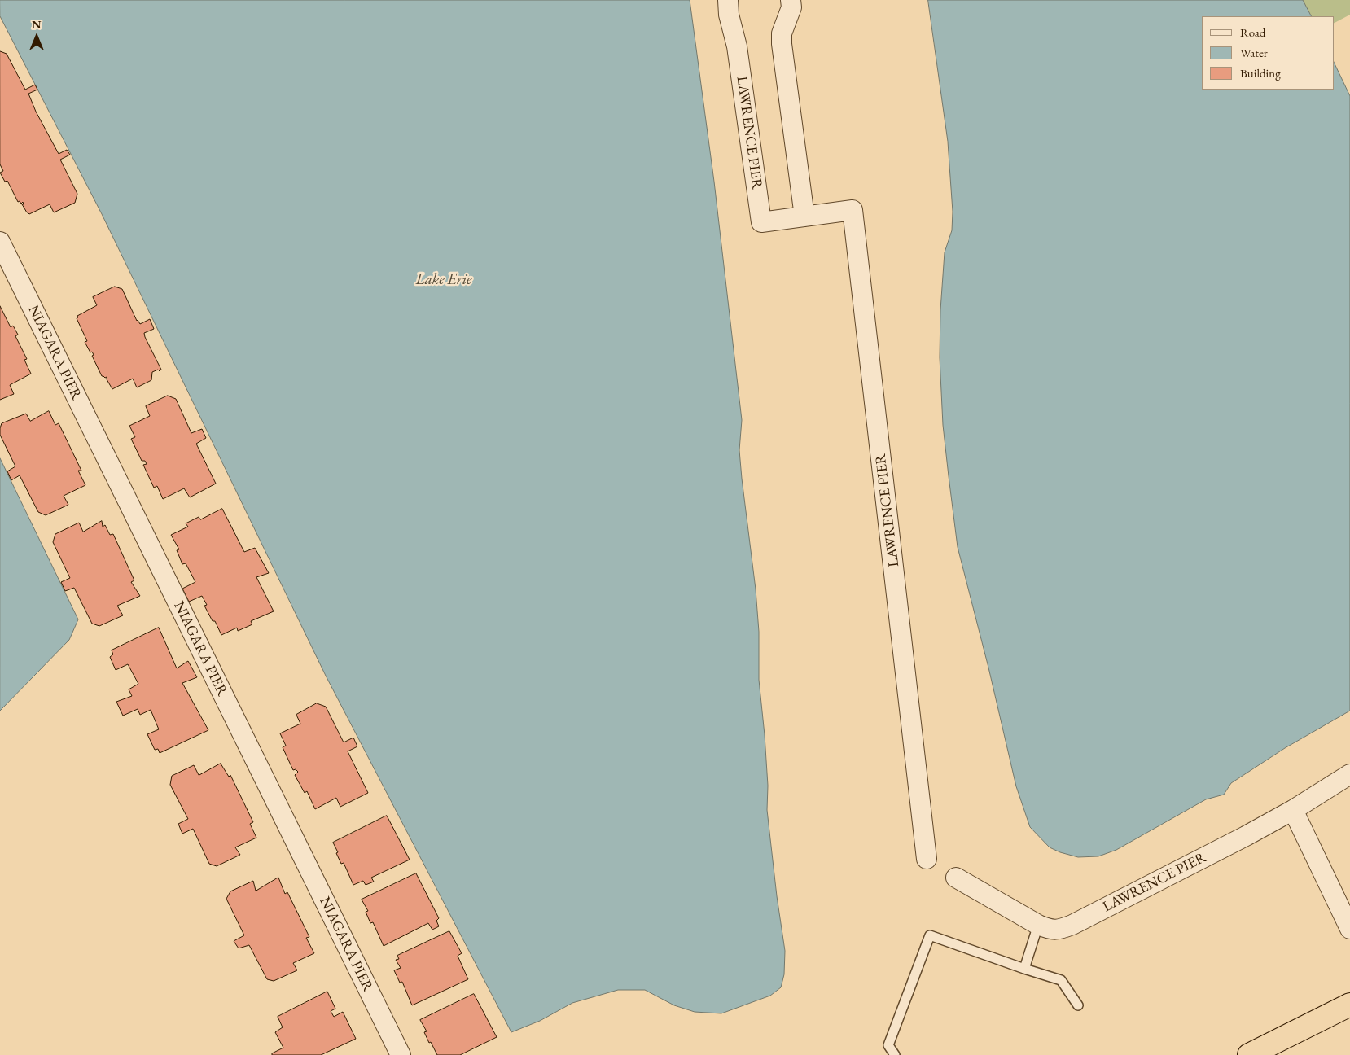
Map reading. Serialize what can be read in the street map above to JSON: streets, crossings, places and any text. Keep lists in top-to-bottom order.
{
  "streets": {
    "street": ["LAWRENCE PIER", "NIAGARA PIER"]
  },
  "water": ["Lake Erie"],
  "legend": ["Road", "Water", "Building"],
  "north": "top"
}
